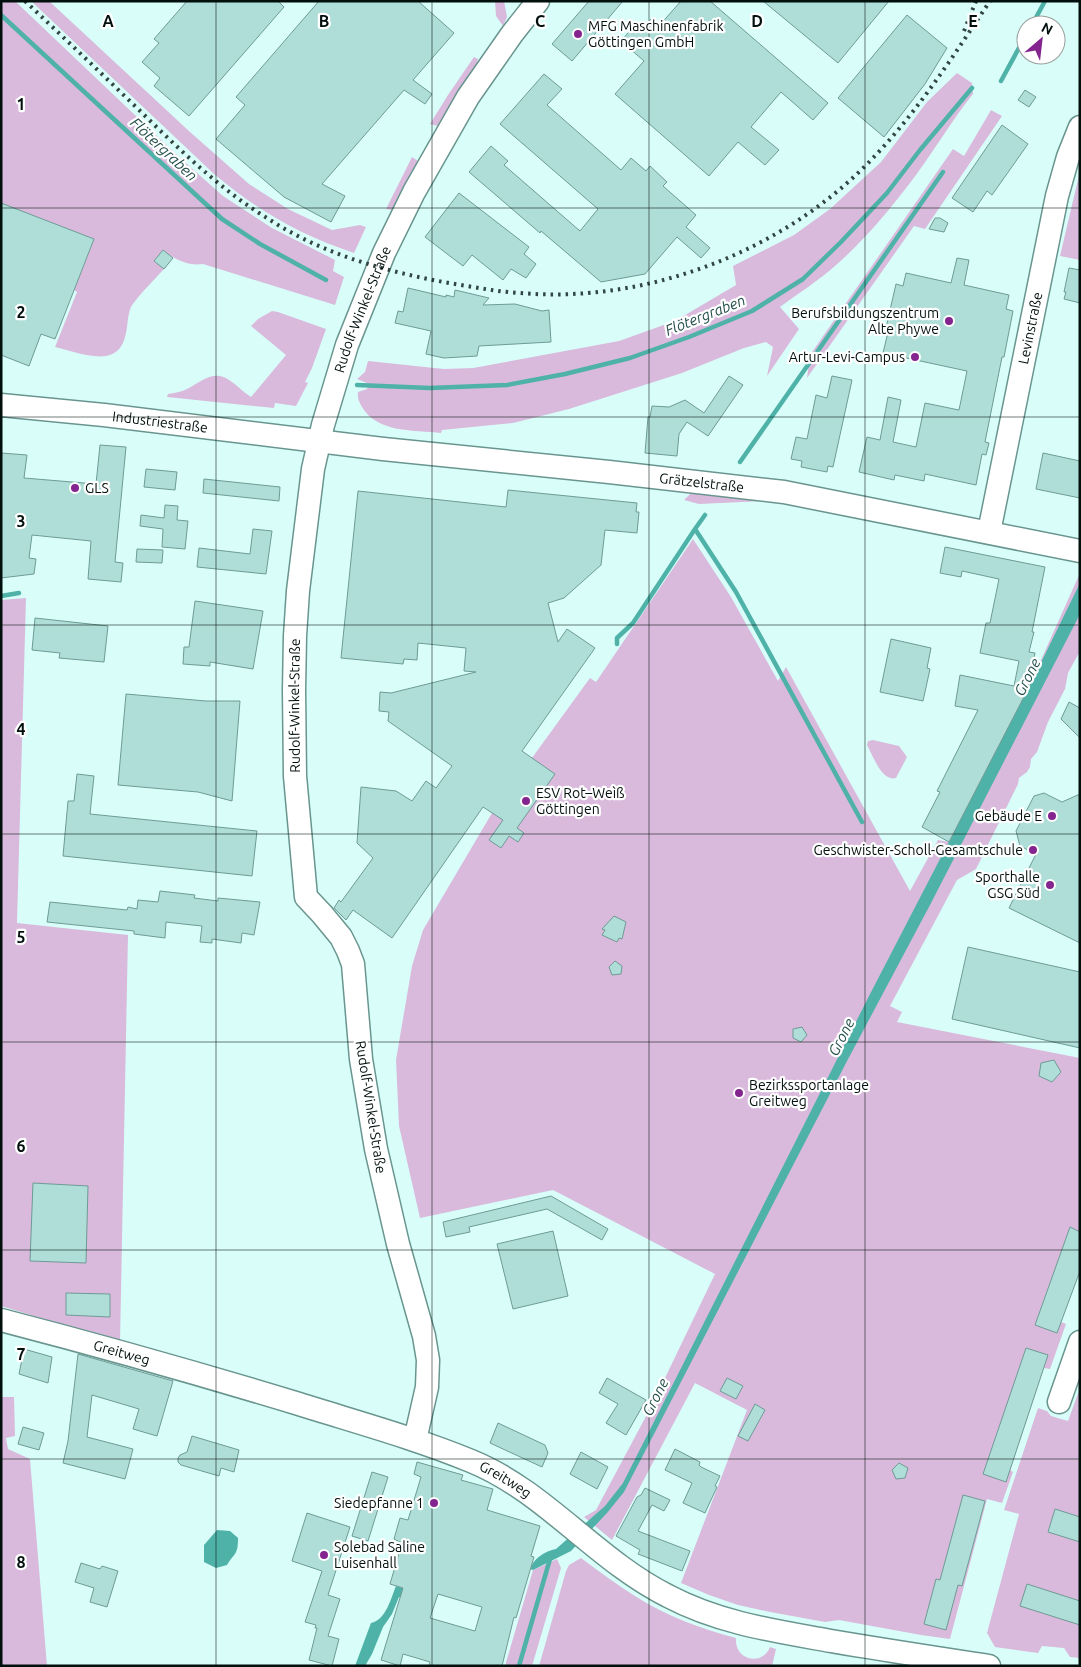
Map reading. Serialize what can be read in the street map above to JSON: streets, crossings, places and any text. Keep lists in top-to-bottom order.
{
  "streets": {
    "street": [
      "Rudolf-Winkel-Straße",
      "Levinstraße",
      "Industriestraße",
      "Grätzelstraße",
      "Greitweg"
    ]
  },
  "crossings": [
    ["Rudolf-Winkel-Straße", "Industriestraße"],
    ["Rudolf-Winkel-Straße", "Grätzelstraße"],
    ["Rudolf-Winkel-Straße", "Greitweg"],
    ["Levinstraße", "Grätzelstraße"],
    ["Industriestraße", "Grätzelstraße"]
  ],
  "water": ["Flötergraben", "Grone"],
  "places": [
    "MFG Maschinenfabrik Göttingen GmbH",
    "Berufsbildungszentrum Alte Phywe",
    "Artur-Levi-Campus",
    "GLS",
    "ESV Rot–Weìß Göttingen",
    "Gebäude E",
    "Geschwister-Scholl-Gesamtschule",
    "Sporthalle GSG Süd",
    "Bezirkssportanlage Greitweg",
    "Siedepfanne 1",
    "Solebad Saline Luisenhall"
  ],
  "north": "top right",
  "grid": {
    "columns": [
      "A",
      "B",
      "C",
      "D",
      "E"
    ],
    "rows": [
      "1",
      "2",
      "3",
      "4",
      "5",
      "6",
      "7",
      "8"
    ]
  }
}
